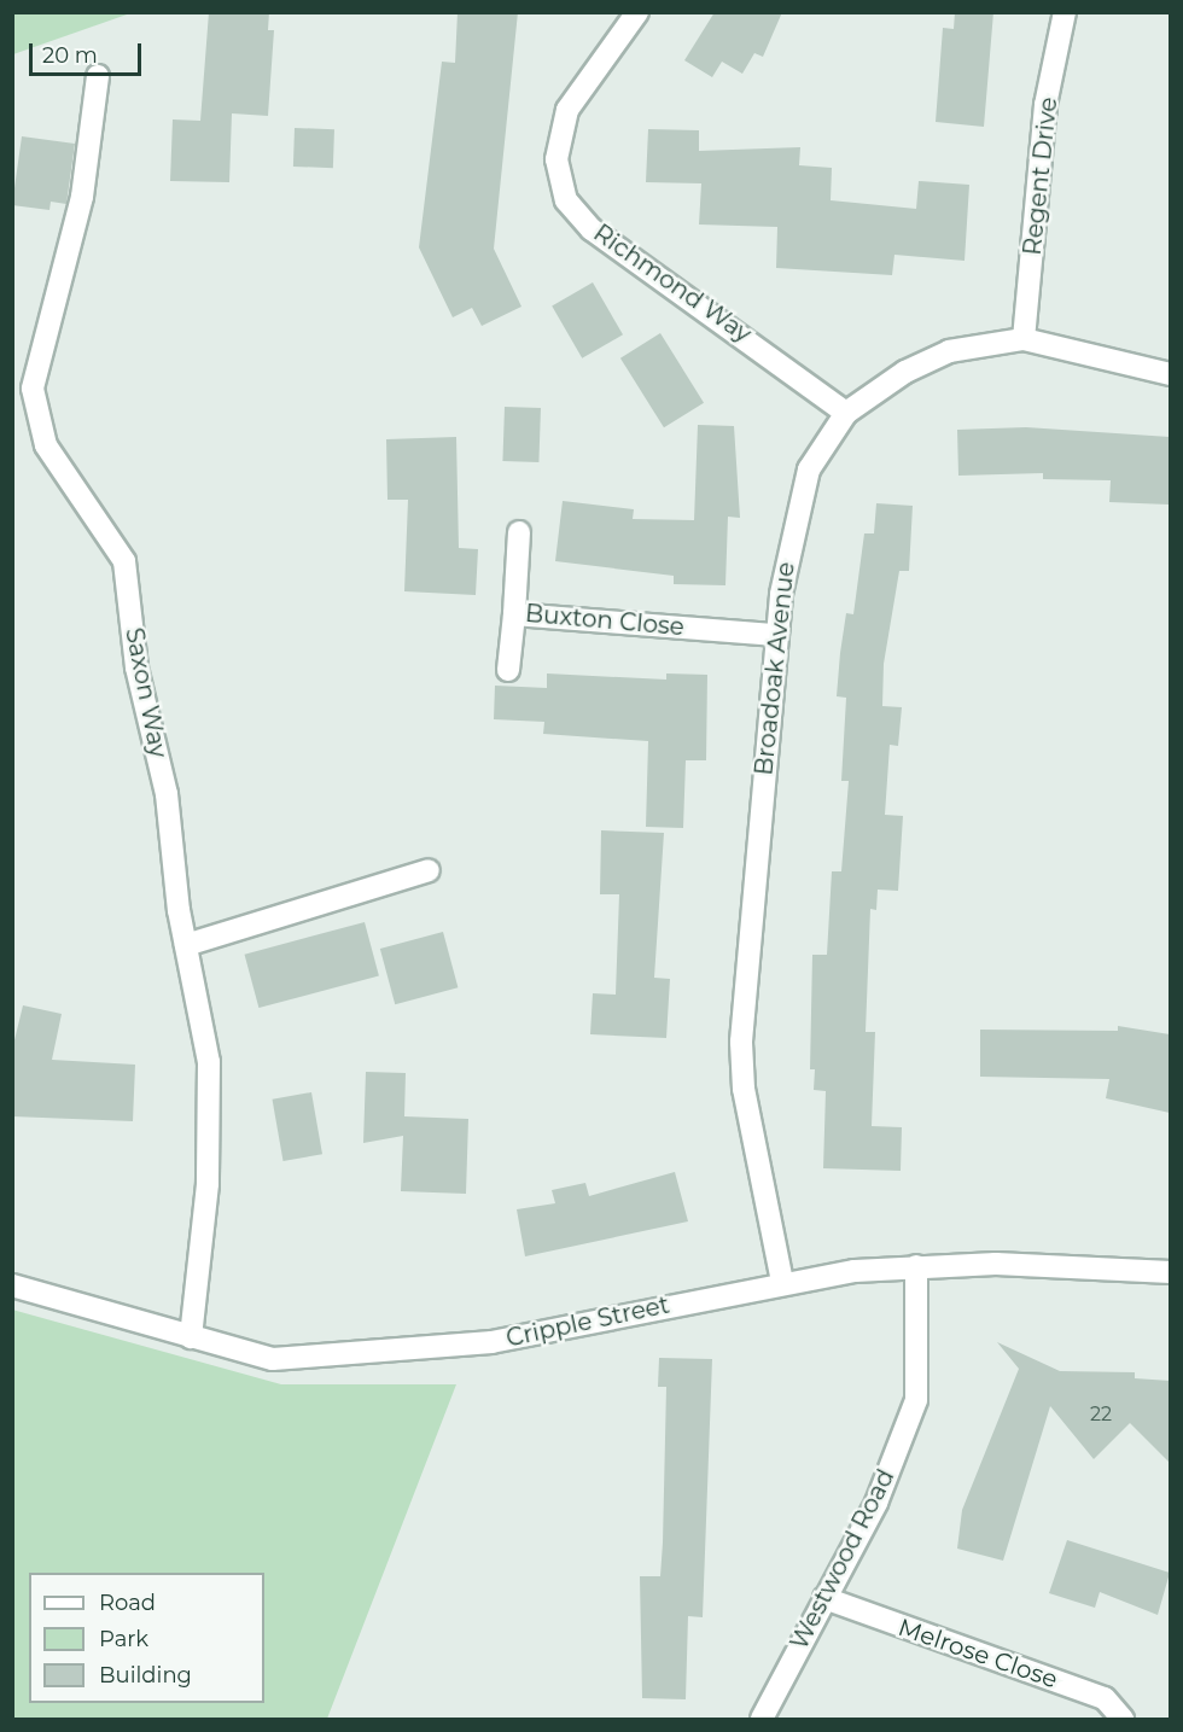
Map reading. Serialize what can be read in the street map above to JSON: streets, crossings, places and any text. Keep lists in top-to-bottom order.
{
  "streets": {
    "street": [
      "Regent Drive",
      "Richmond Way",
      "Buxton Close",
      "Broadoak Avenue",
      "Saxon Way",
      "Cripple Street",
      "Westwood Road",
      "Melrose Close"
    ]
  },
  "crossings": [
    ["Regent Drive", "Broadoak Avenue"],
    ["Richmond Way", "Broadoak Avenue"],
    ["Buxton Close", "Broadoak Avenue"],
    ["Broadoak Avenue", "Cripple Street"],
    ["Saxon Way", "Cripple Street"],
    ["Cripple Street", "Westwood Road"],
    ["Westwood Road", "Melrose Close"]
  ],
  "house_numbers": ["22"],
  "legend": ["Road", "Park", "Building"],
  "scale_bar": "20 m"
}
